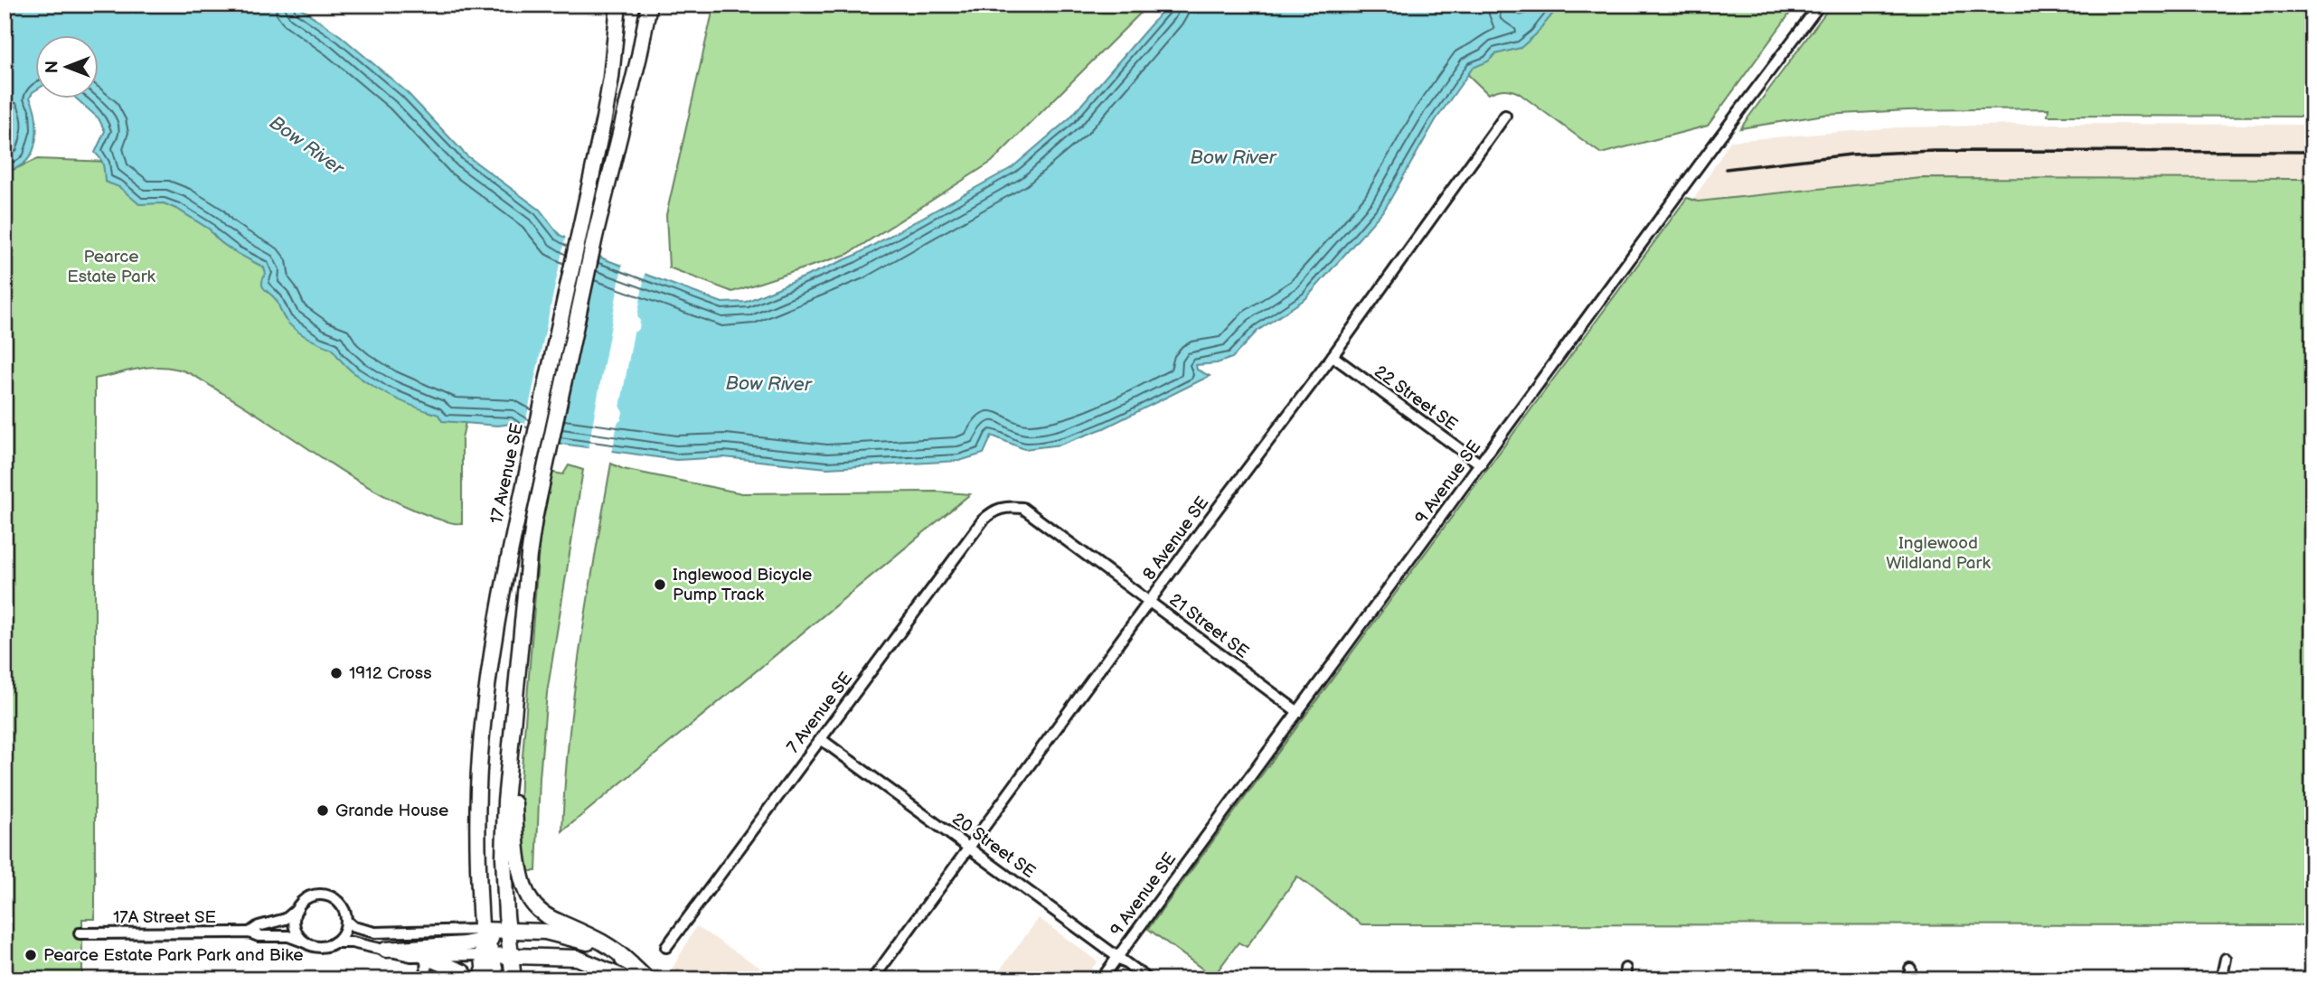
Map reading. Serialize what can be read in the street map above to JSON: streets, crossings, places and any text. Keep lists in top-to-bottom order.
{
  "streets": {
    "main road": ["17 Avenue SE"],
    "street": [
      "22 Street SE",
      "9 Avenue SE",
      "8 Avenue SE",
      "21 Street SE",
      "7 Avenue SE",
      "20 Street SE",
      "17A Street SE"
    ]
  },
  "crossings": [
    ["22 Street SE", "9 Avenue SE"],
    ["22 Street SE", "8 Avenue SE"],
    ["9 Avenue SE", "21 Street SE"],
    ["9 Avenue SE", "20 Street SE"],
    ["8 Avenue SE", "21 Street SE"],
    ["8 Avenue SE", "20 Street SE"],
    ["21 Street SE", "7 Avenue SE"],
    ["7 Avenue SE", "20 Street SE"]
  ],
  "water": ["Bow River"],
  "parks": ["Pearce Estate Park", "Inglewood Wildland Park"],
  "places": [
    "Inglewood Bicycle Pump Track",
    "1912 Cross",
    "Grande House",
    "Pearce Estate Park Park and Bike"
  ],
  "north": "left"
}
